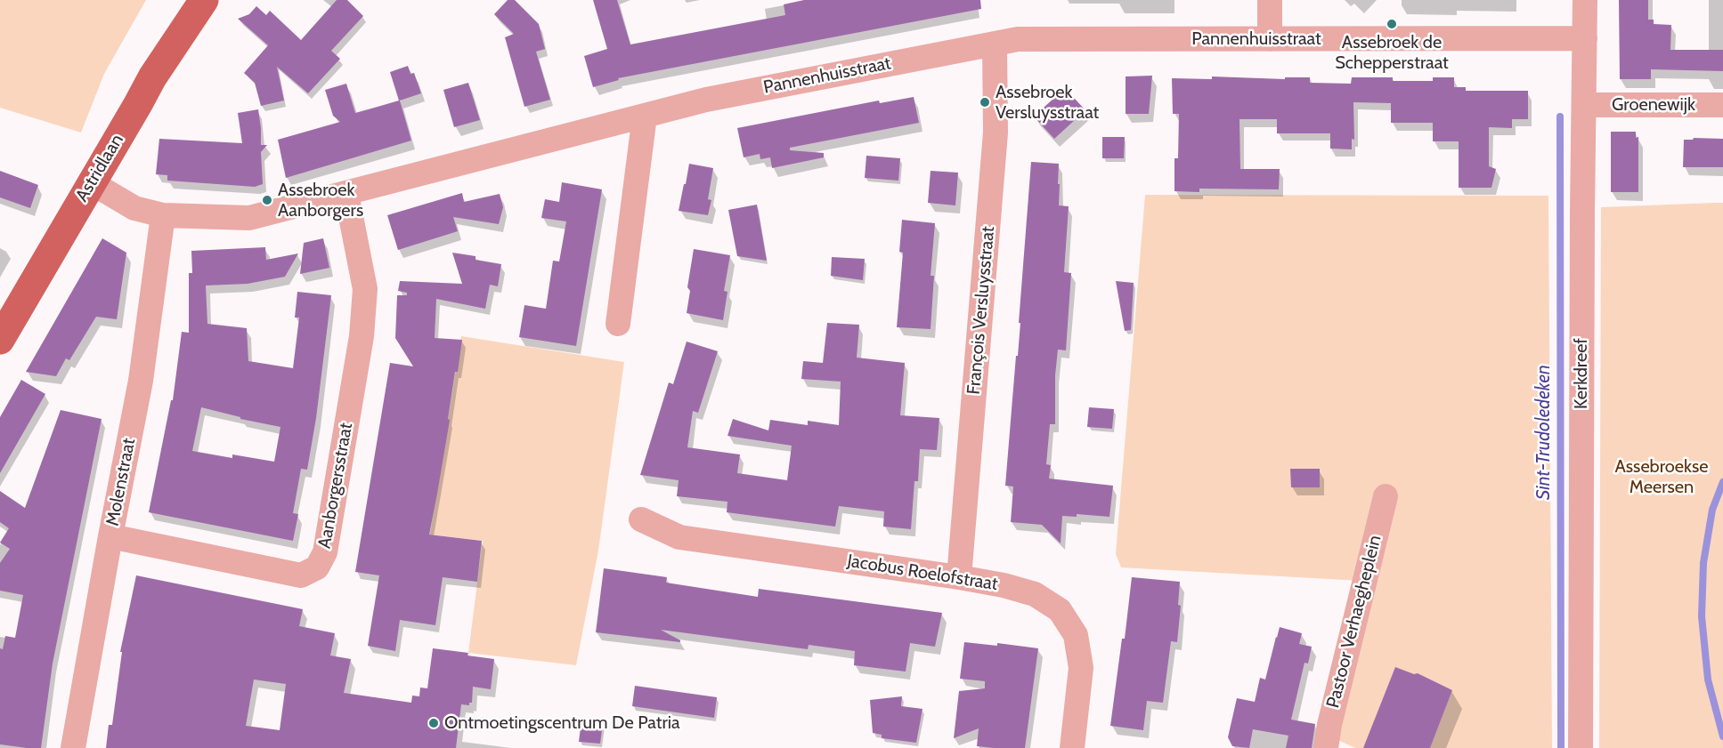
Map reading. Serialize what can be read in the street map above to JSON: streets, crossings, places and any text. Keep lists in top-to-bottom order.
{
  "streets": {
    "main road": ["Astridlaan"],
    "street": [
      "Pannenhuisstraat",
      "Groenewijk",
      "François Versluysstraat",
      "Kerkdreef",
      "Molenstraat",
      "Aanborgersstraat",
      "Jacobus Roelofstraat",
      "Pastoor Verhaegheplein"
    ]
  },
  "crossings": [
    ["Pannenhuisstraat", "Astridlaan"],
    ["Pannenhuisstraat", "François Versluysstraat"],
    ["Pannenhuisstraat", "Kerkdreef"],
    ["Pannenhuisstraat", "Molenstraat"],
    ["Pannenhuisstraat", "Aanborgersstraat"],
    ["Groenewijk", "Kerkdreef"],
    ["François Versluysstraat", "Jacobus Roelofstraat"],
    ["Molenstraat", "Aanborgersstraat"]
  ],
  "water": ["Sint-Trudoledeken"],
  "parks": ["Assebroekse Meersen"],
  "places": [
    "Assebroek de Schepperstraat",
    "Assebroek Versluysstraat",
    "Assebroek Aanborgers",
    "Ontmoetingscentrum De Patria"
  ]
}
